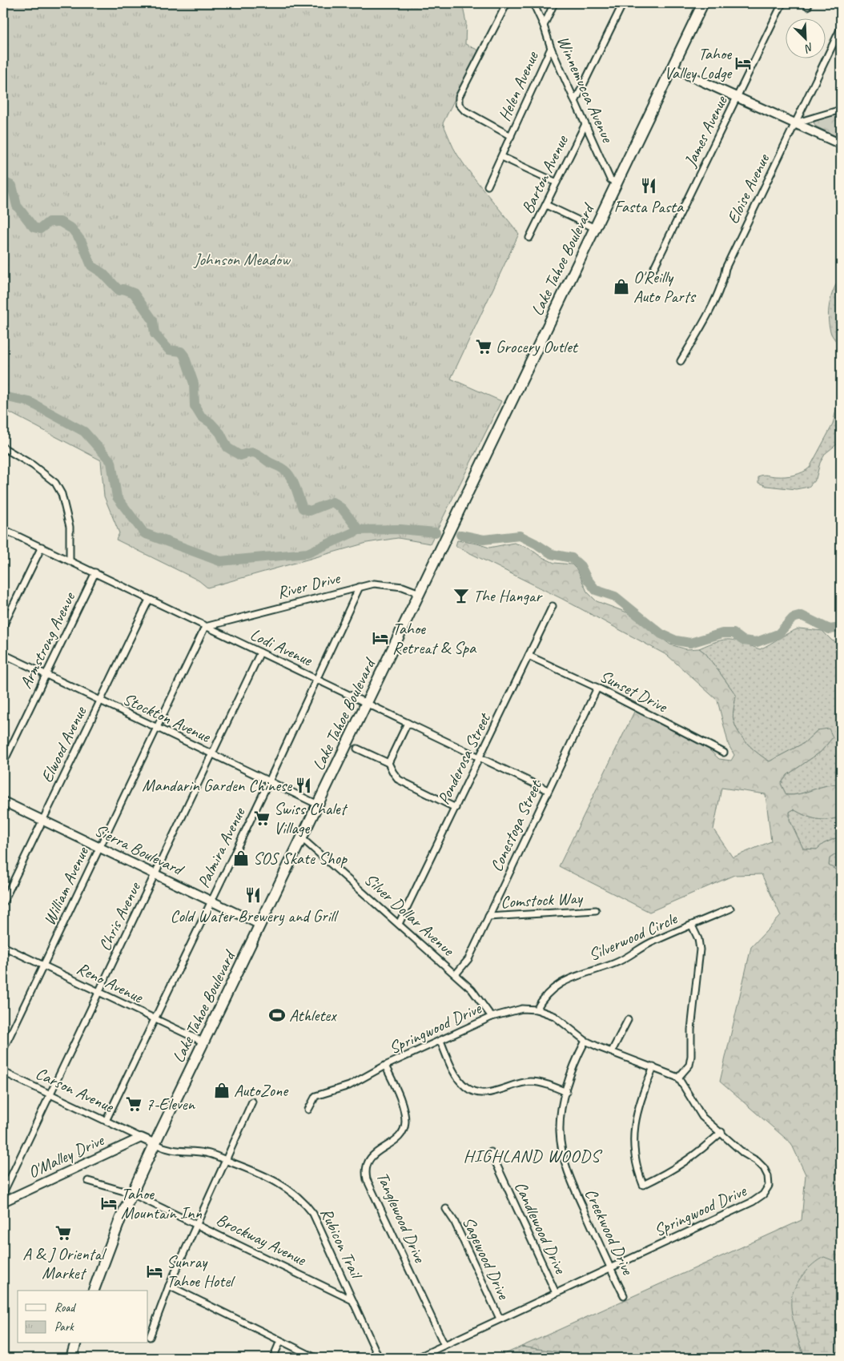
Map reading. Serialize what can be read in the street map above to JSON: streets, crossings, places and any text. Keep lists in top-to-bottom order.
{
  "streets": {
    "highway": ["Lake Tahoe Boulevard"],
    "street": [
      "Helen Avenue",
      "Winnemucca Avenue",
      "James Avenue",
      "Barton Avenue",
      "Eloise Avenue",
      "River Drive",
      "Armstrong Avenue",
      "Lodi Avenue",
      "Sunset Drive",
      "Stockton Avenue",
      "Elwood Avenue",
      "Ponderosa Street",
      "Conestoga Street",
      "Palmira Avenue",
      "Sierra Boulevard",
      "William Avenue",
      "Comstock Way",
      "Silver Dollar Avenue",
      "Chris Avenue",
      "Silverwood Circle",
      "Reno Avenue",
      "Springwood Drive",
      "Carson Avenue",
      "O'Malley Drive",
      "Tanglewood Drive",
      "Candlewood Drive",
      "Creekwood Drive",
      "Brockway Avenue",
      "Rubicon Trail",
      "Sagewood Drive"
    ]
  },
  "crossings": [
    ["Helen Avenue", "Winnemucca Avenue"],
    ["Winnemucca Avenue", "Barton Avenue"],
    ["Winnemucca Avenue", "Lake Tahoe Boulevard"],
    ["Lake Tahoe Boulevard", "River Drive"],
    ["Lake Tahoe Boulevard", "Lodi Avenue"],
    ["Lake Tahoe Boulevard", "Stockton Avenue"],
    ["Lake Tahoe Boulevard", "Sierra Boulevard"],
    ["Lake Tahoe Boulevard", "Silver Dollar Avenue"],
    ["Lake Tahoe Boulevard", "Reno Avenue"],
    ["Lake Tahoe Boulevard", "Carson Avenue"],
    ["Lake Tahoe Boulevard", "Brockway Avenue"],
    ["Lake Tahoe Boulevard", "Rubicon Trail"],
    ["River Drive", "Lodi Avenue"],
    ["River Drive", "Palmira Avenue"],
    ["River Drive", "William Avenue"],
    ["Armstrong Avenue", "Lodi Avenue"],
    ["Armstrong Avenue", "Stockton Avenue"],
    ["Lodi Avenue", "Elwood Avenue"],
    ["Lodi Avenue", "Ponderosa Street"],
    ["Lodi Avenue", "Conestoga Street"],
    ["Lodi Avenue", "Palmira Avenue"],
    ["Lodi Avenue", "William Avenue"],
    ["Lodi Avenue", "Chris Avenue"],
    ["Sunset Drive", "Ponderosa Street"],
    ["Sunset Drive", "Conestoga Street"],
    ["Stockton Avenue", "Elwood Avenue"],
    ["Stockton Avenue", "Palmira Avenue"],
    ["Stockton Avenue", "William Avenue"],
    ["Stockton Avenue", "Chris Avenue"],
    ["Elwood Avenue", "Sierra Boulevard"],
    ["Ponderosa Street", "Silver Dollar Avenue"],
    ["Conestoga Street", "Comstock Way"],
    ["Conestoga Street", "Silver Dollar Avenue"],
    ["Palmira Avenue", "Sierra Boulevard"],
    ["Palmira Avenue", "Reno Avenue"],
    ["Palmira Avenue", "Carson Avenue"],
    ["Sierra Boulevard", "William Avenue"],
    ["Sierra Boulevard", "Chris Avenue"],
    ["William Avenue", "Reno Avenue"],
    ["Silver Dollar Avenue", "Springwood Drive"],
    ["Chris Avenue", "Reno Avenue"],
    ["Chris Avenue", "Carson Avenue"],
    ["Silverwood Circle", "Springwood Drive"],
    ["Springwood Drive", "Tanglewood Drive"],
    ["Springwood Drive", "Candlewood Drive"],
    ["Springwood Drive", "Creekwood Drive"],
    ["Springwood Drive", "Sagewood Drive"],
    ["Carson Avenue", "O'Malley Drive"],
    ["Carson Avenue", "Rubicon Trail"],
    ["Brockway Avenue", "Rubicon Trail"]
  ],
  "districts": ["HIGHLAND WOODS"],
  "parks": ["Johnson Meadow"],
  "places": {
    "hotel": [
      "Tahoe Valley Lodge",
      "Tahoe Retreat & Spa",
      "Tahoe Mountain Inn",
      "Sunray Tahoe Hotel"
    ],
    "restaurant": ["Fasta Pasta", "Mandarin Garden Chinese", "Cold Water Brewery and Grill"],
    "shop": ["O'Reilly Auto Parts", "SOS Skate Shop", "AutoZone"],
    "supermarket": [
      "Grocery Outlet",
      "Swiss Chalet Village",
      "7-Eleven",
      "A & J Oriental Market"
    ],
    "bar": ["The Hangar"],
    "sports": ["Athletex"]
  },
  "legend": ["Road", "Park"],
  "north": "bottom right"
}
